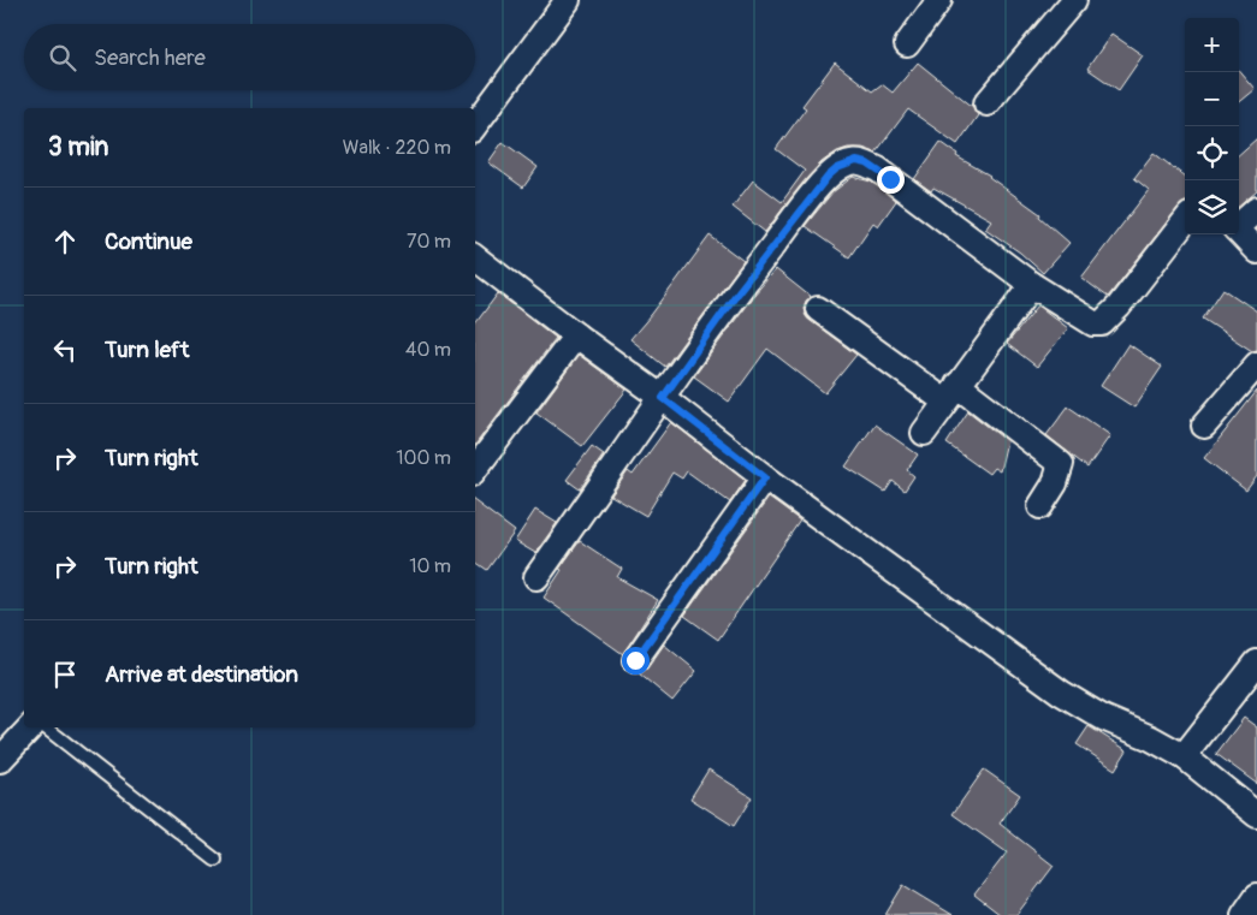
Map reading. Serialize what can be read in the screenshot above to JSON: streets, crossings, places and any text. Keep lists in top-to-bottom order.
{
  "page": {
    "map_buttons": ["+", "−"],
    "search": "Search here",
    "heading": ["3 min", "Walk · 220 m"],
    "list": [
      ["Continue", "70 m"],
      ["Turn left", "40 m"],
      ["Turn right", "100 m"],
      ["Turn right", "10 m"],
      "Arrive at destination"
    ]
  }
}
